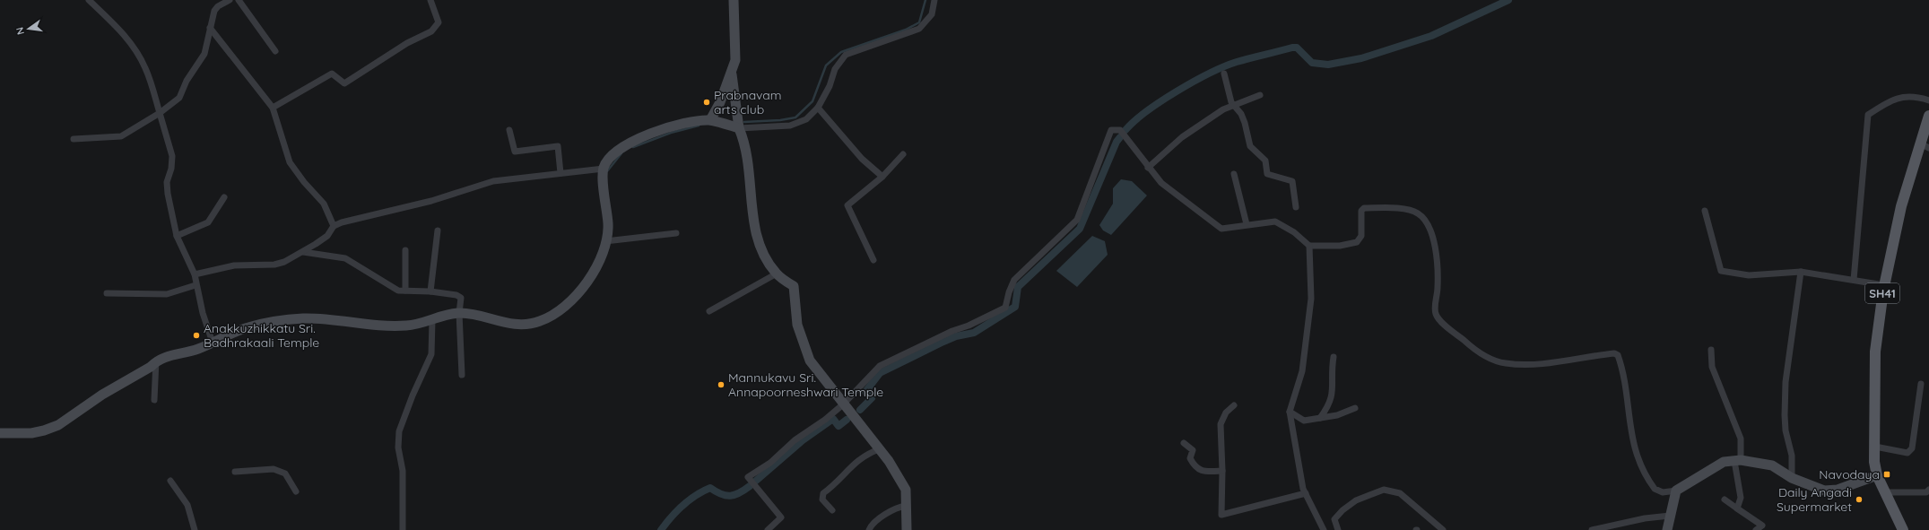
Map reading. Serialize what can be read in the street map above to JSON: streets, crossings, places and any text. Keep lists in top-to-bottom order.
{
  "streets": {
    "main road": ["SH41"]
  },
  "places": {
    "other": [
      "Prabnavam arts club",
      "Anakkuzhikkatu Sri. Badhrakaali Temple",
      "Mannukavu Sri. Annapoorneshwari Temple",
      "Daily Angadi Supermarket"
    ],
    "transit": ["Navodaya"]
  },
  "north": "left"
}
